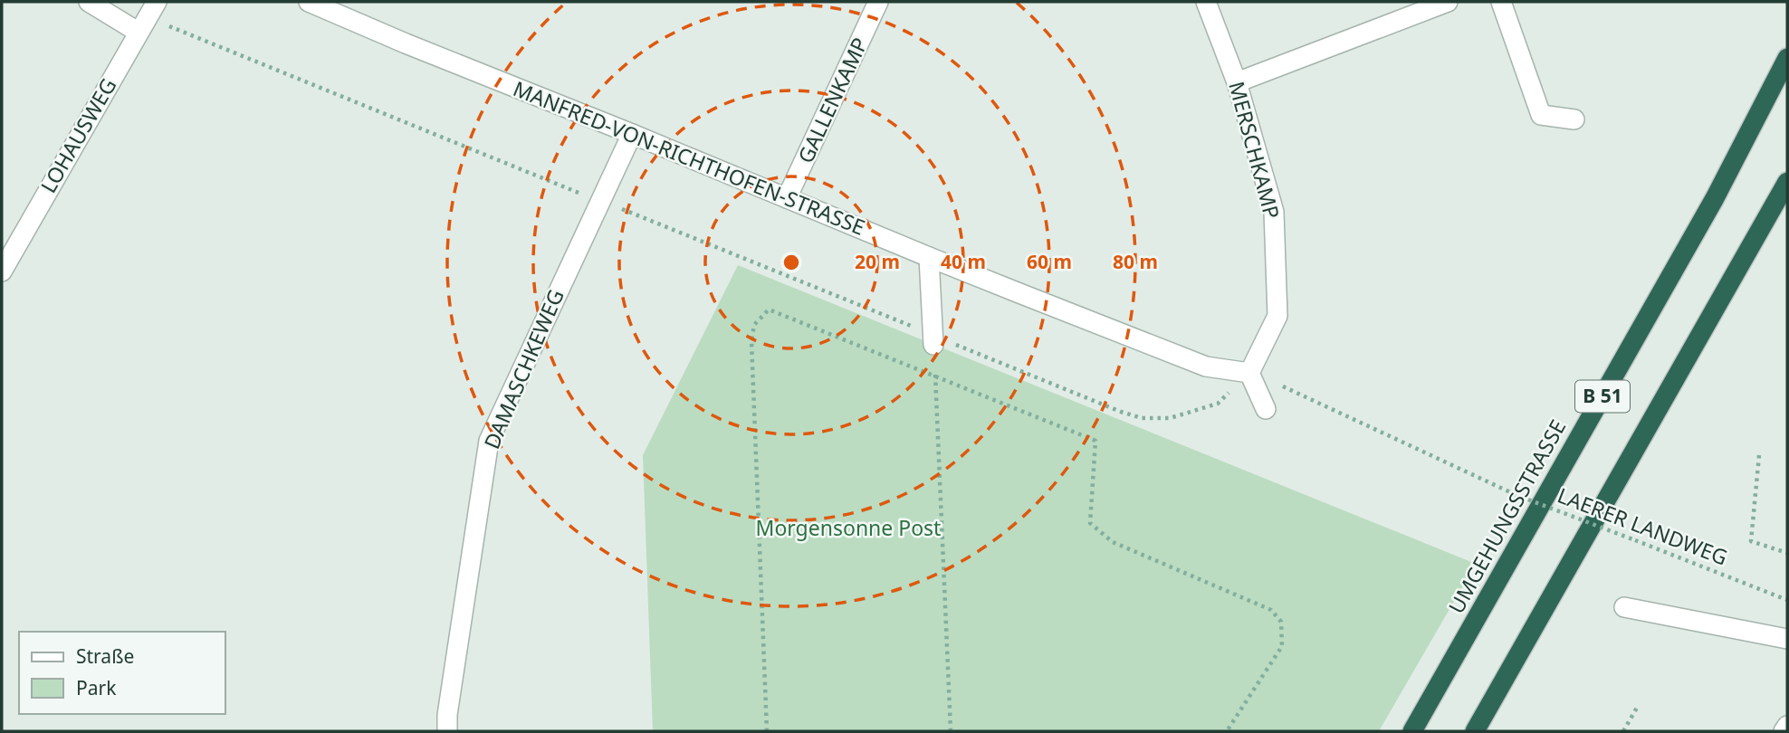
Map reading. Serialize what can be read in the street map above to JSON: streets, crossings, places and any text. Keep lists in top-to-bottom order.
{
  "streets": {
    "highway": ["B 51", "UMGEHUNGSSTRASSE"],
    "street": [
      "GALLENKAMP",
      "LOHAUSWEG",
      "MERSCHKAMP",
      "MANFRED-VON-RICHTHOFEN-STRASSE",
      "DAMASCHKEWEG"
    ],
    "path": ["LAERER LANDWEG"]
  },
  "crossings": [
    ["GALLENKAMP", "MANFRED-VON-RICHTHOFEN-STRASSE"],
    ["MERSCHKAMP", "MANFRED-VON-RICHTHOFEN-STRASSE"],
    ["MANFRED-VON-RICHTHOFEN-STRASSE", "DAMASCHKEWEG"]
  ],
  "parks": ["Morgensonne Post"],
  "legend": ["Straße", "Park"],
  "rings": [
    "20 m",
    "40 m",
    "60 m",
    "80 m"
  ]
}
